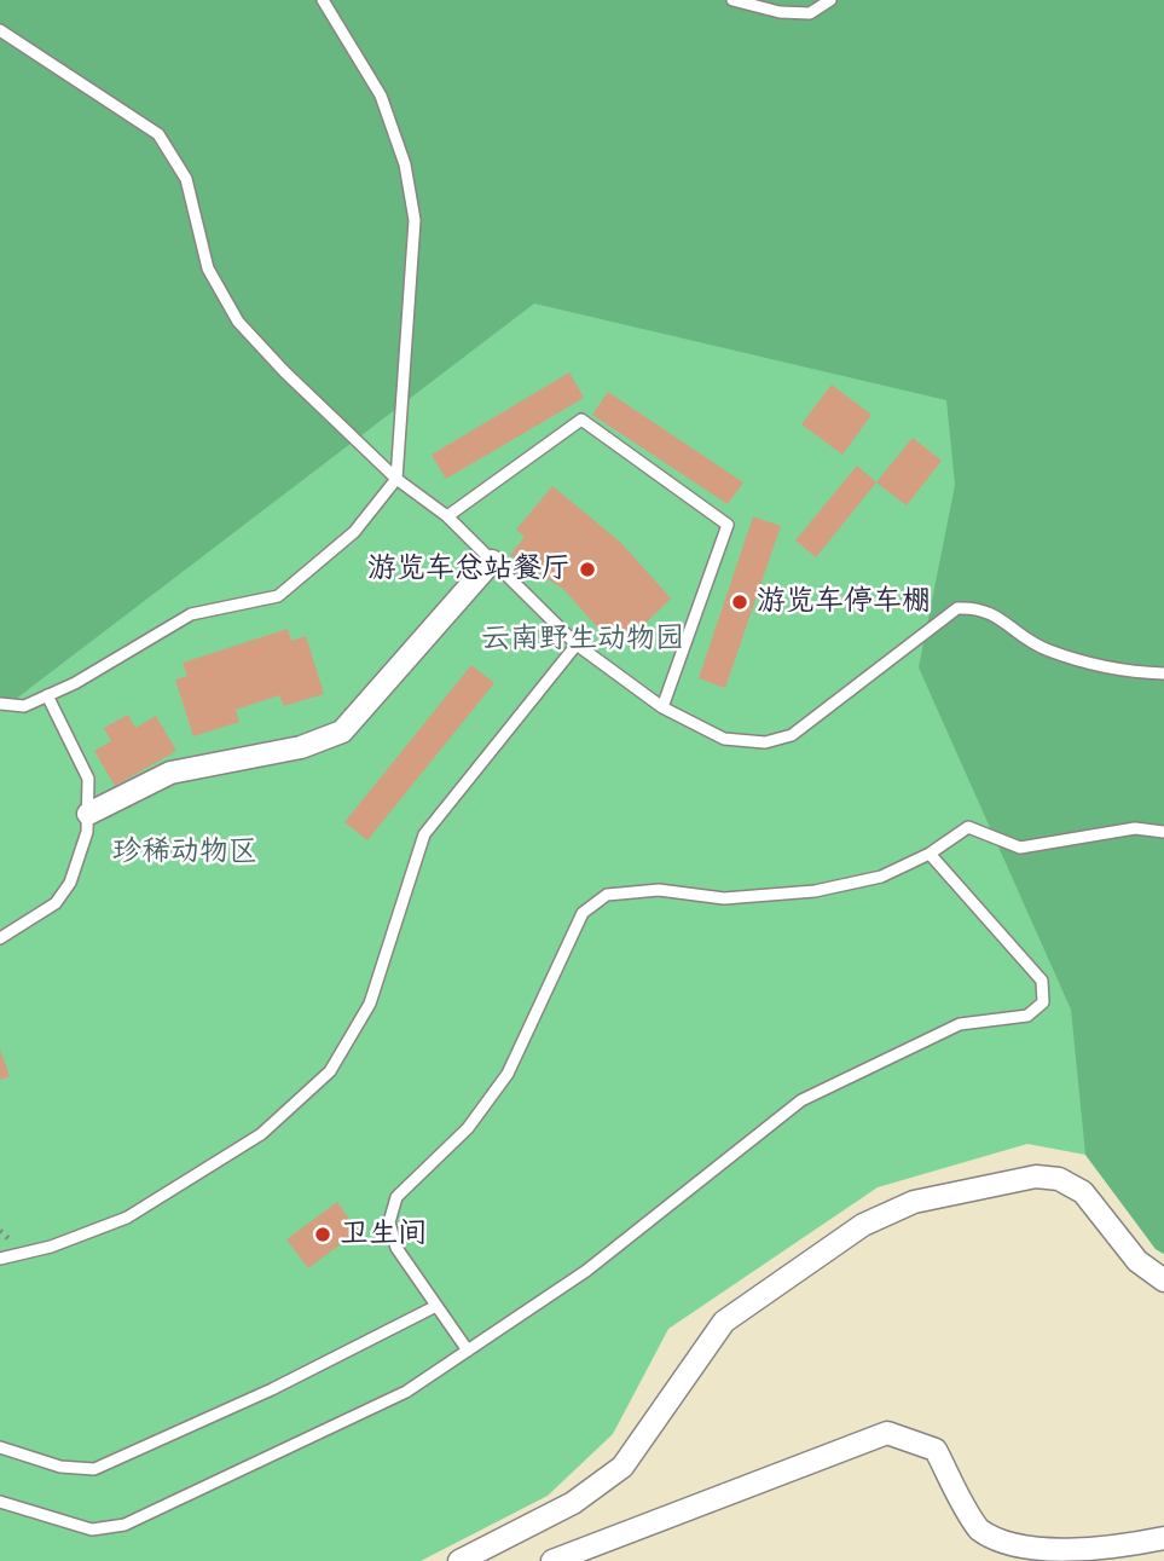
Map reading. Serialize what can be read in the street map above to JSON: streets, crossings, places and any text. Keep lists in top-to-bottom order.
{
  "parks": ["云南野生动物园", "珍稀动物区"],
  "places": ["游览车总站餐厅", "游览车停车棚", "卫生间"]
}
